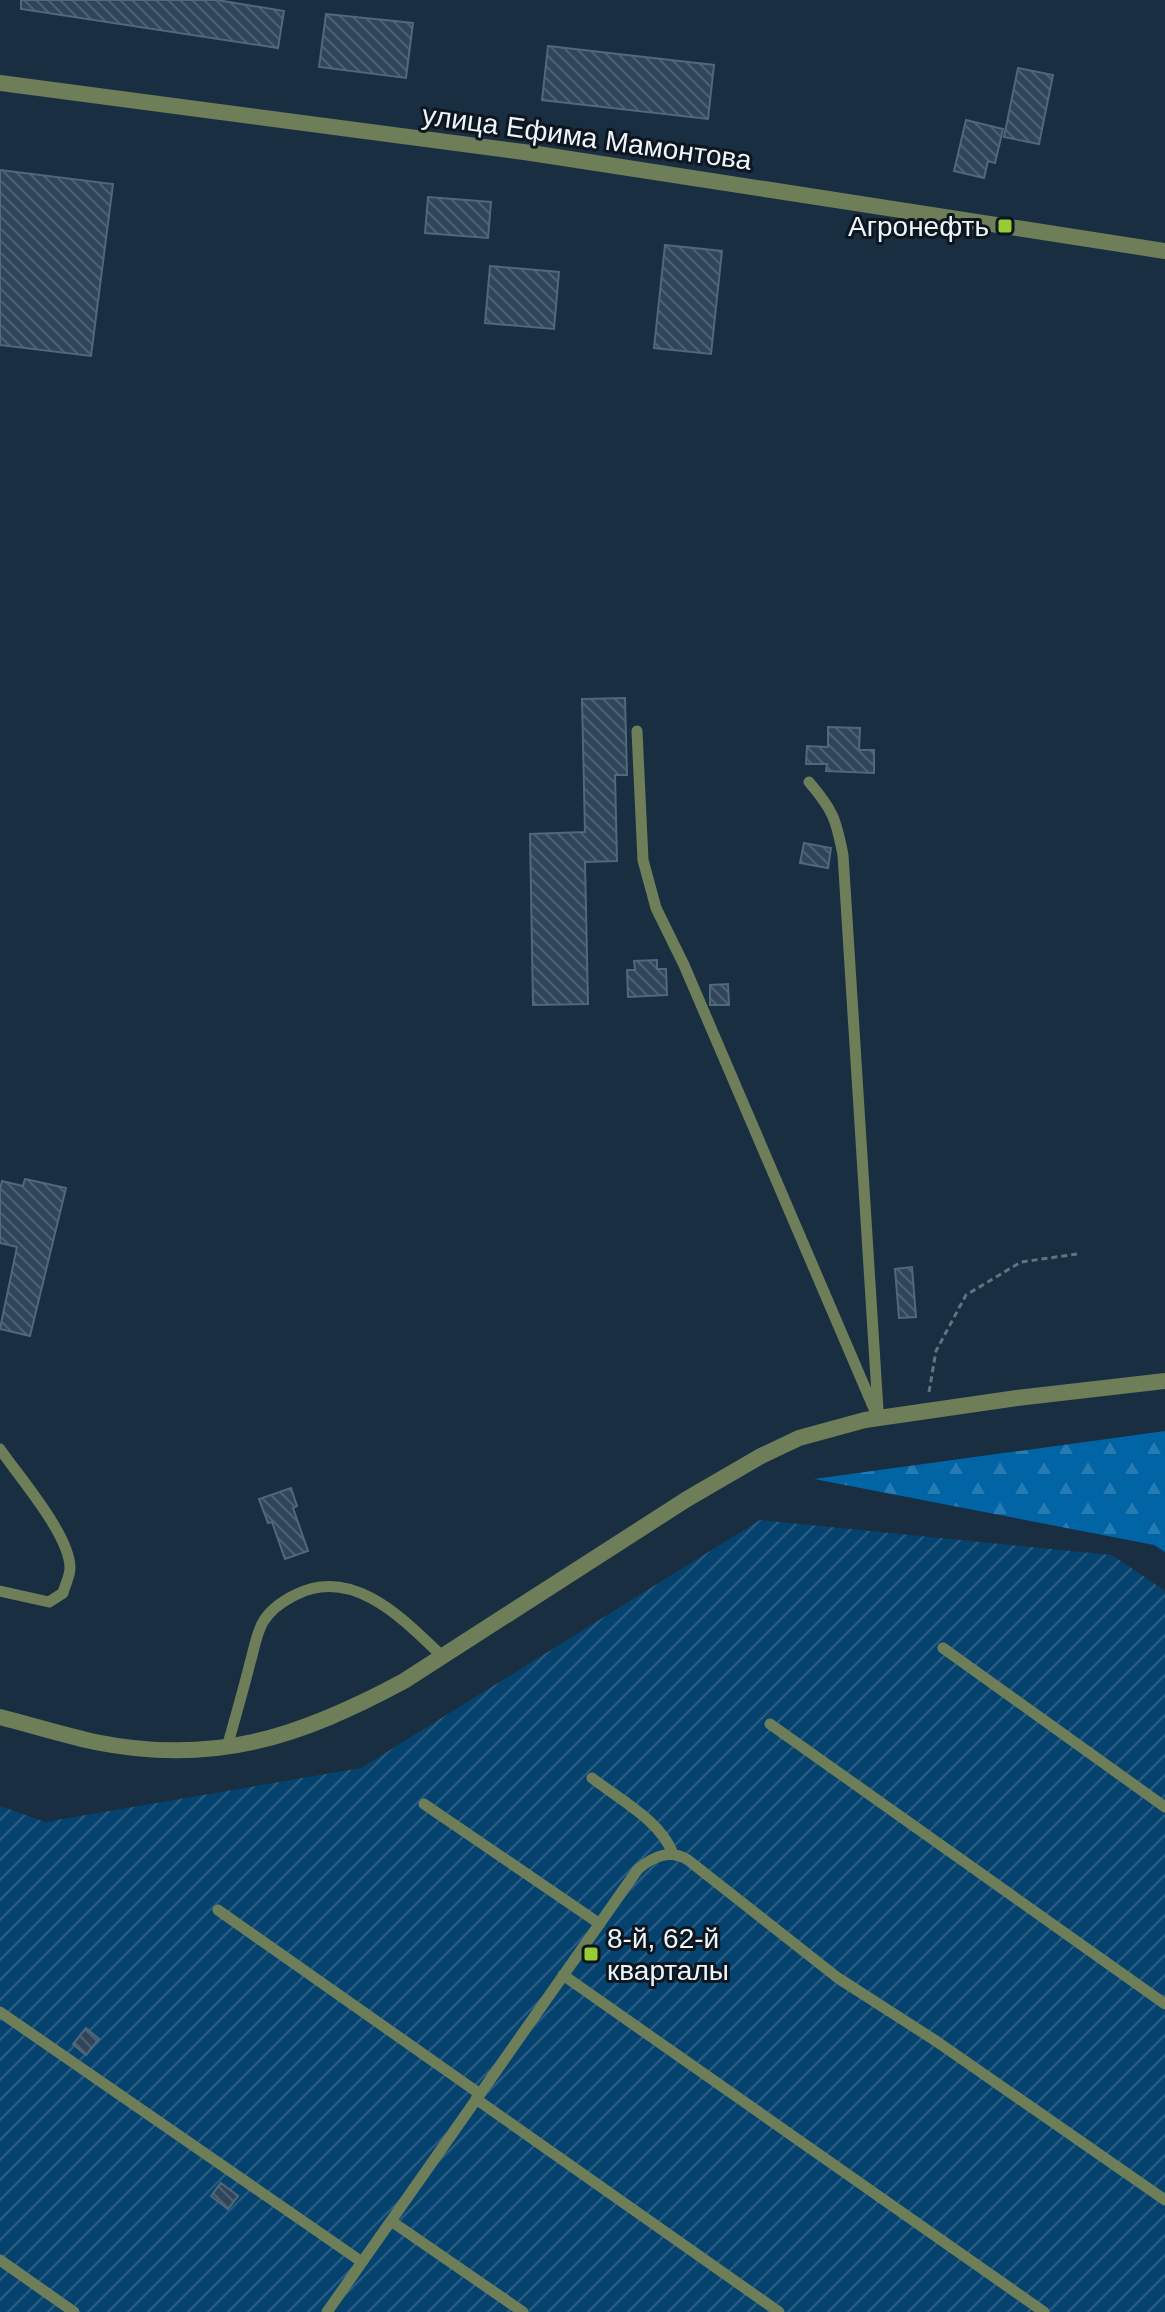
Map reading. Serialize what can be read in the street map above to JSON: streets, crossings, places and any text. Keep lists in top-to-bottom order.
{
  "streets": {
    "street": ["улица Ефима Мамонтова"]
  },
  "places": {
    "transit": ["Агронефть", "8-й, 62-й кварталы"]
  }
}
